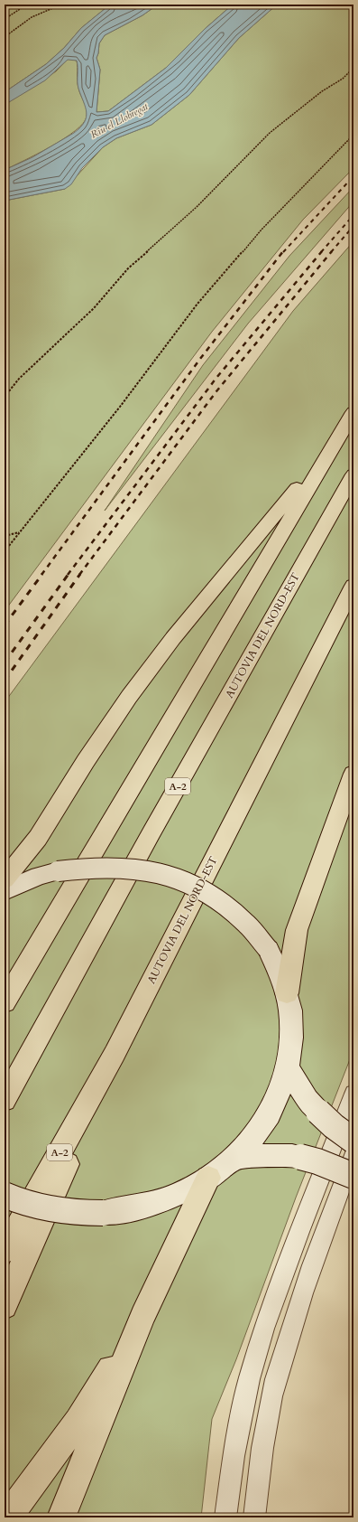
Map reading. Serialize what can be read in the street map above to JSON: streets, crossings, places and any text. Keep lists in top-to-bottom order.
{
  "streets": {
    "highway": ["AUTOVIA DEL NORD-EST", "A-2"]
  },
  "water": ["Riu el Llobregat"]
}
